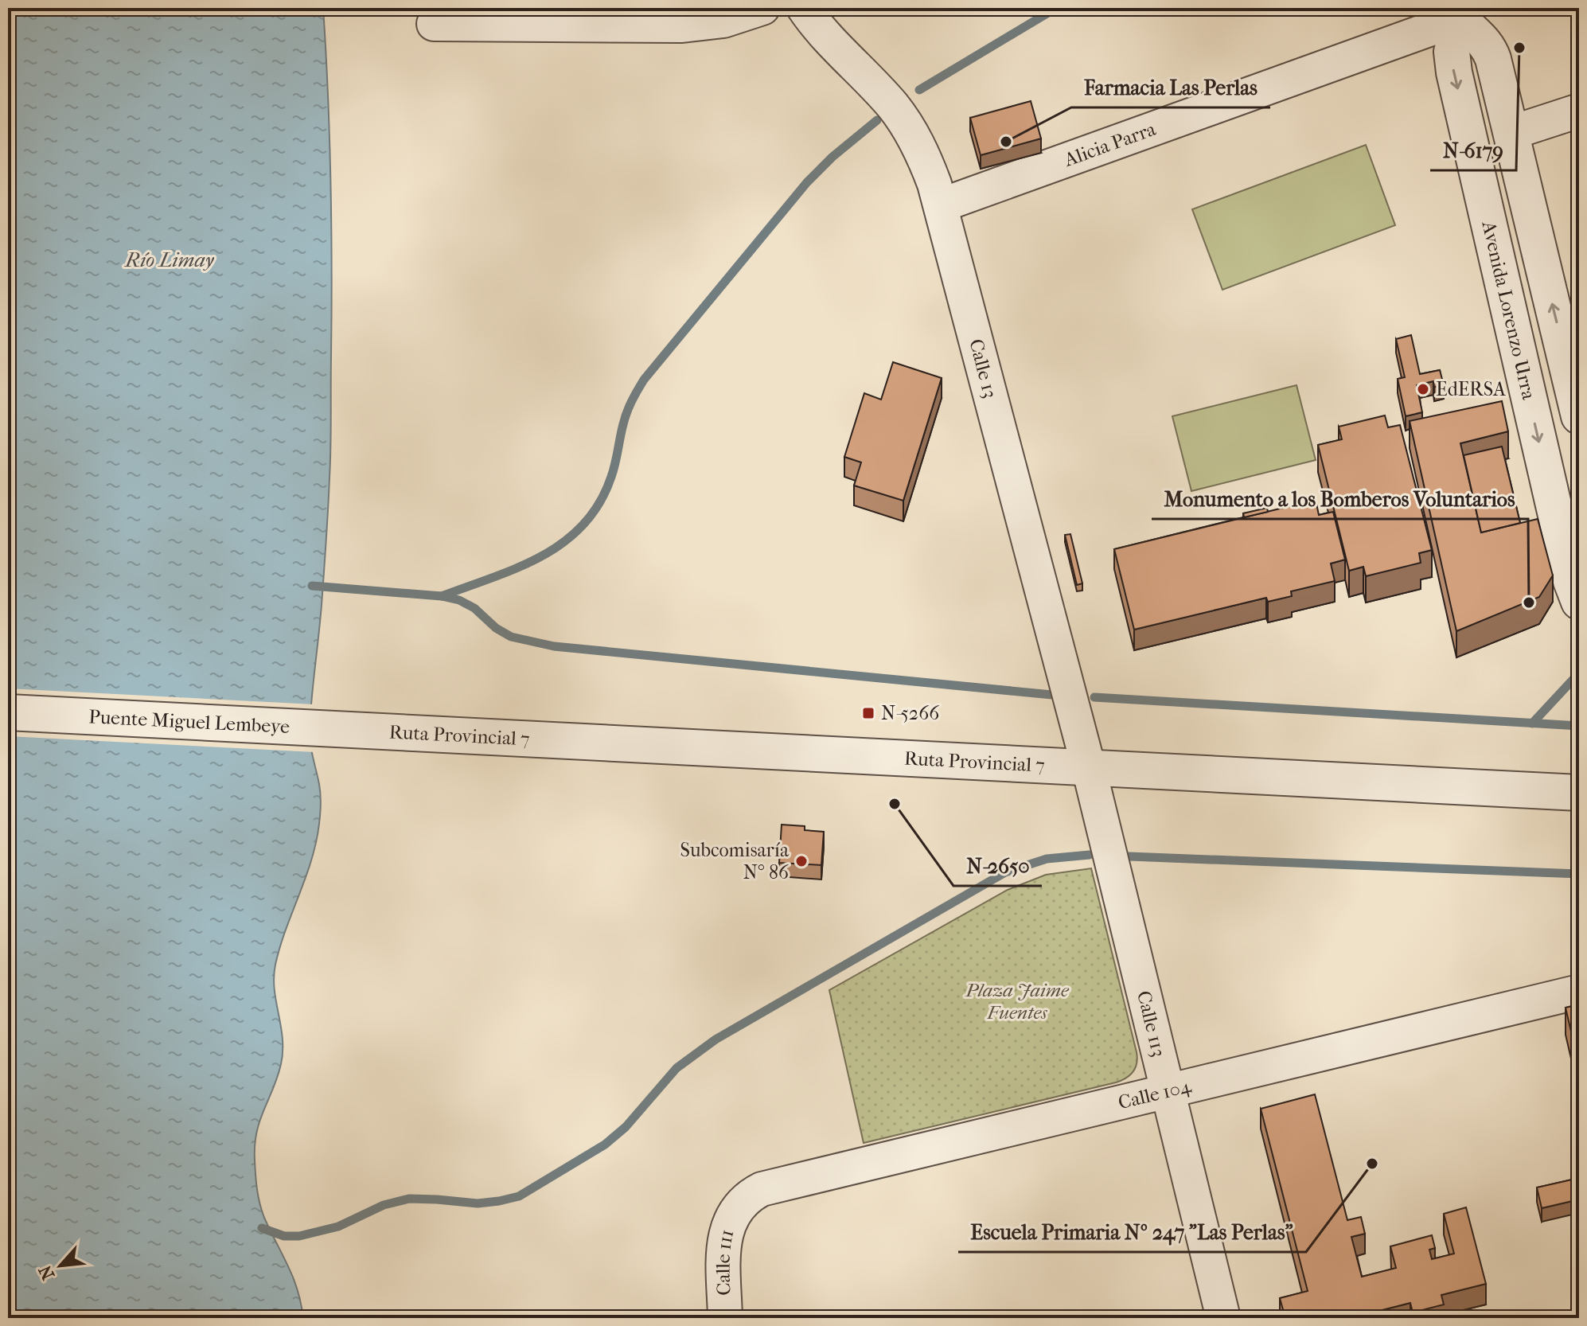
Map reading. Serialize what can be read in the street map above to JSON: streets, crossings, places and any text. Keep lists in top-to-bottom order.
{
  "streets": {
    "street": [
      "Alicia Parra",
      "Avenida Lorenzo Urra",
      "Calle 13",
      "Puente Miguel Lembeye",
      "Ruta Provincial 7",
      "Calle 113",
      "Calle 104",
      "Calle 111"
    ]
  },
  "crossings": [
    ["Alicia Parra", "Avenida Lorenzo Urra"],
    ["Alicia Parra", "Calle 13"],
    ["Calle 13", "Ruta Provincial 7"],
    ["Calle 13", "Calle 113"],
    ["Puente Miguel Lembeye", "Ruta Provincial 7"],
    ["Ruta Provincial 7", "Calle 113"],
    ["Calle 113", "Calle 104"],
    ["Calle 104", "Calle 111"]
  ],
  "water": ["Río Limay"],
  "parks": ["Plaza Jaime Fuentes"],
  "places": {
    "other": [
      "N-6179",
      "Farmacia Las Perlas",
      "EdERSA",
      "Monumento a los Bomberos Voluntarios",
      "N-2650",
      "Subcomisaría N° 86",
      "Escuela Primaria Nº 247 \"Las Perlas\""
    ],
    "transit": ["N-5266"]
  },
  "north": "bottom left"
}
